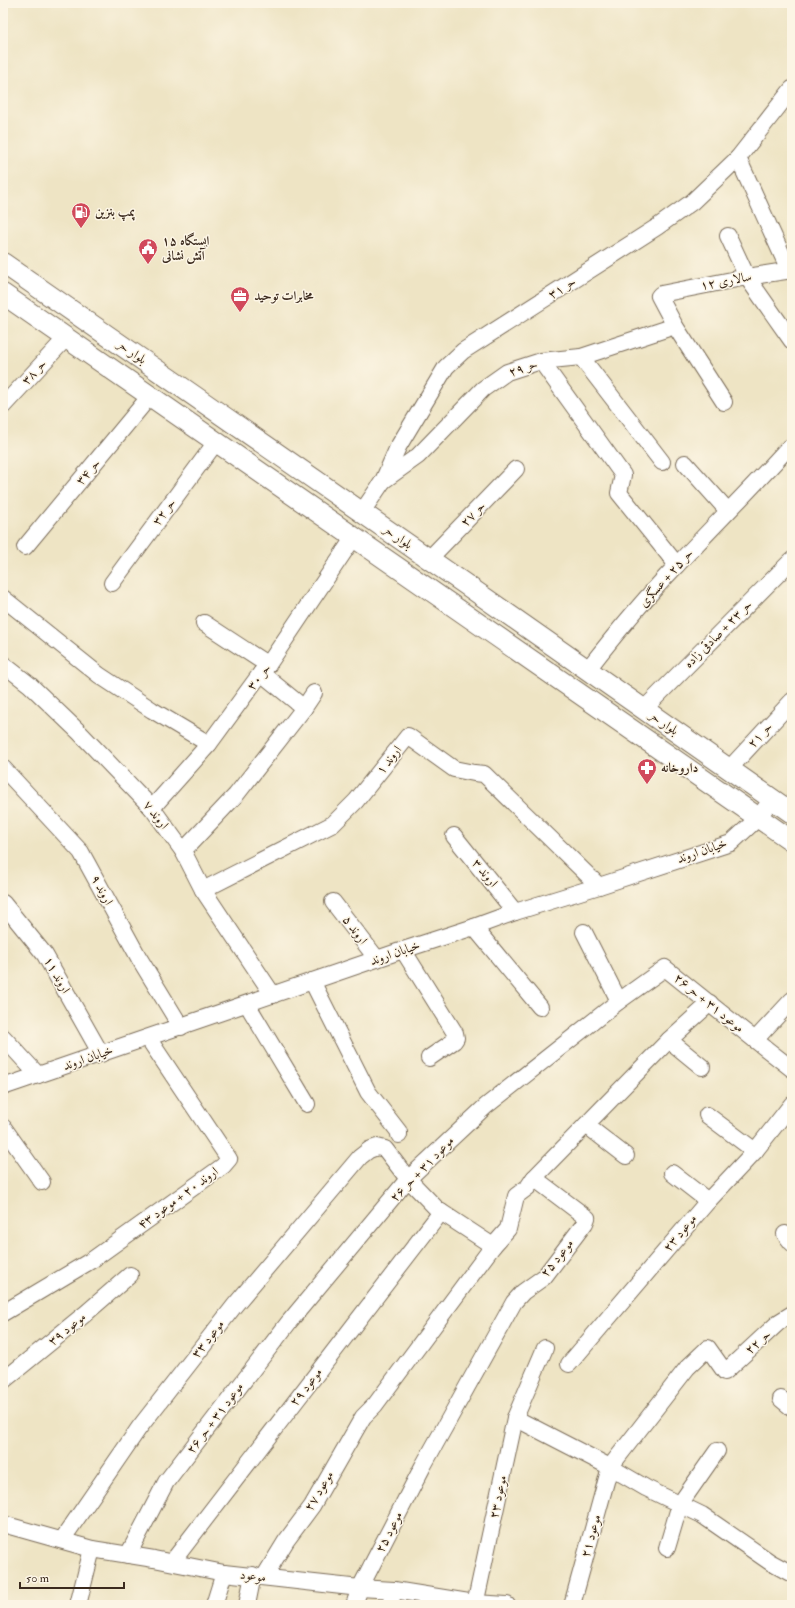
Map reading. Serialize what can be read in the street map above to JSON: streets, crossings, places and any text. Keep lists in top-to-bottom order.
{
  "streets": {
    "main road": ["بلوار حر"],
    "street": [
      "سالاری ۱۲",
      "حر ۳۱",
      "حر ۲۹",
      "حر ۳۸",
      "حر ۳۴",
      "حر ۳۲",
      "حر ۲۷",
      "حر ۲۵ + عسگری",
      "حر ۲۳ + صادقی زاده",
      "حر ۳۰",
      "حر ۲۱",
      "اروند ۱",
      "اروند ۷",
      "خیابان اروند",
      "اروند ۳",
      "اروند ۹",
      "اروند ۵",
      "اروند ۱۱",
      "موعود ۳۱ + حر ۲۶",
      "اروند ۲۰ + موعود ۴۳",
      "موعود ۲۳",
      "موعود ۲۵",
      "موعود ۳۹",
      "موعود ۳۳",
      "حر ۲۲",
      "موعود ۲۹",
      "موعود ۲۷",
      "موعود ۲۱",
      "موعود"
    ]
  },
  "crossings": [
    ["سالاری ۱۲", "حر ۲۹"],
    ["حر ۳۱", "بلوار حر"],
    ["حر ۳۱", "حر ۲۹"],
    ["بلوار حر", "حر ۳۸"],
    ["بلوار حر", "حر ۳۴"],
    ["بلوار حر", "حر ۳۲"],
    ["بلوار حر", "حر ۲۷"],
    ["بلوار حر", "حر ۲۵ + عسگری"],
    ["بلوار حر", "حر ۲۳ + صادقی زاده"],
    ["بلوار حر", "حر ۳۰"],
    ["بلوار حر", "حر ۲۱"],
    ["بلوار حر", "خیابان اروند"],
    ["حر ۳۰", "اروند ۷"],
    ["اروند ۱", "اروند ۷"],
    ["اروند ۱", "خیابان اروند"],
    ["اروند ۷", "خیابان اروند"],
    ["خیابان اروند", "اروند ۳"],
    ["خیابان اروند", "اروند ۹"],
    ["خیابان اروند", "اروند ۵"],
    ["خیابان اروند", "اروند ۱۱"],
    ["خیابان اروند", "اروند ۲۰ + موعود ۴۳"],
    ["موعود ۳۱ + حر ۲۶", "موعود ۳۳"],
    ["موعود ۳۱ + حر ۲۶", "موعود"],
    ["موعود ۲۳", "موعود"],
    ["موعود ۲۵", "موعود"],
    ["موعود ۳۳", "موعود"],
    ["حر ۲۲", "موعود ۲۱"],
    ["موعود ۲۹", "موعود"],
    ["موعود ۲۷", "موعود"]
  ],
  "places": {
    "fuel station": ["پمپ بنزین"],
    "public building": ["ایستگاه ۱۵ آتش نشانی"],
    "office": ["مخابرات توحید"],
    "pharmacy": ["داروخانه"]
  },
  "scale_bar": "50 m"
}
